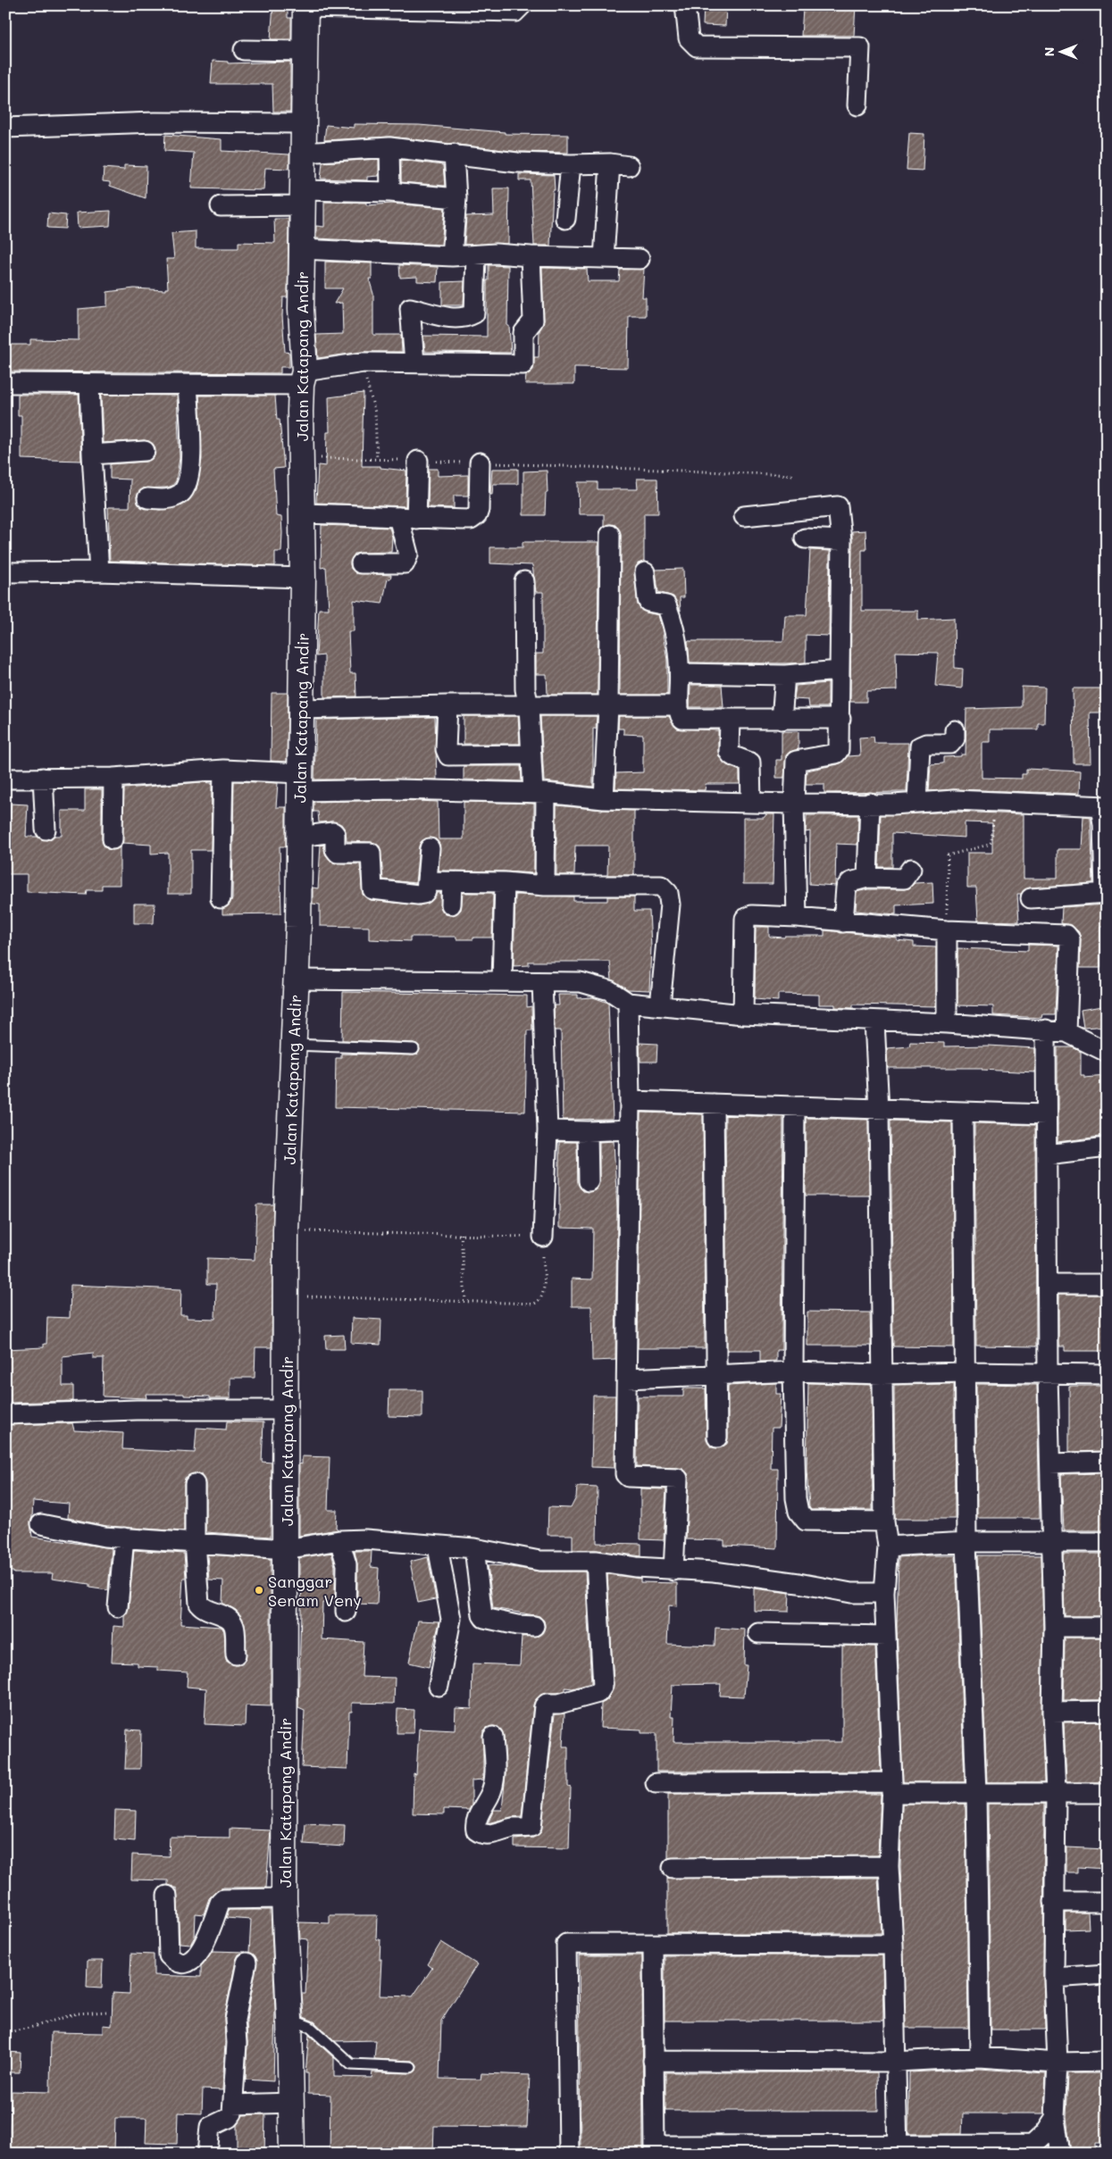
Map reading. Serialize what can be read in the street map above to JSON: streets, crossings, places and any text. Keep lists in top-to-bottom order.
{
  "streets": {
    "street": ["Jalan Katapang Andir"]
  },
  "places": ["Sanggar Senam Veny"],
  "north": "left"
}
